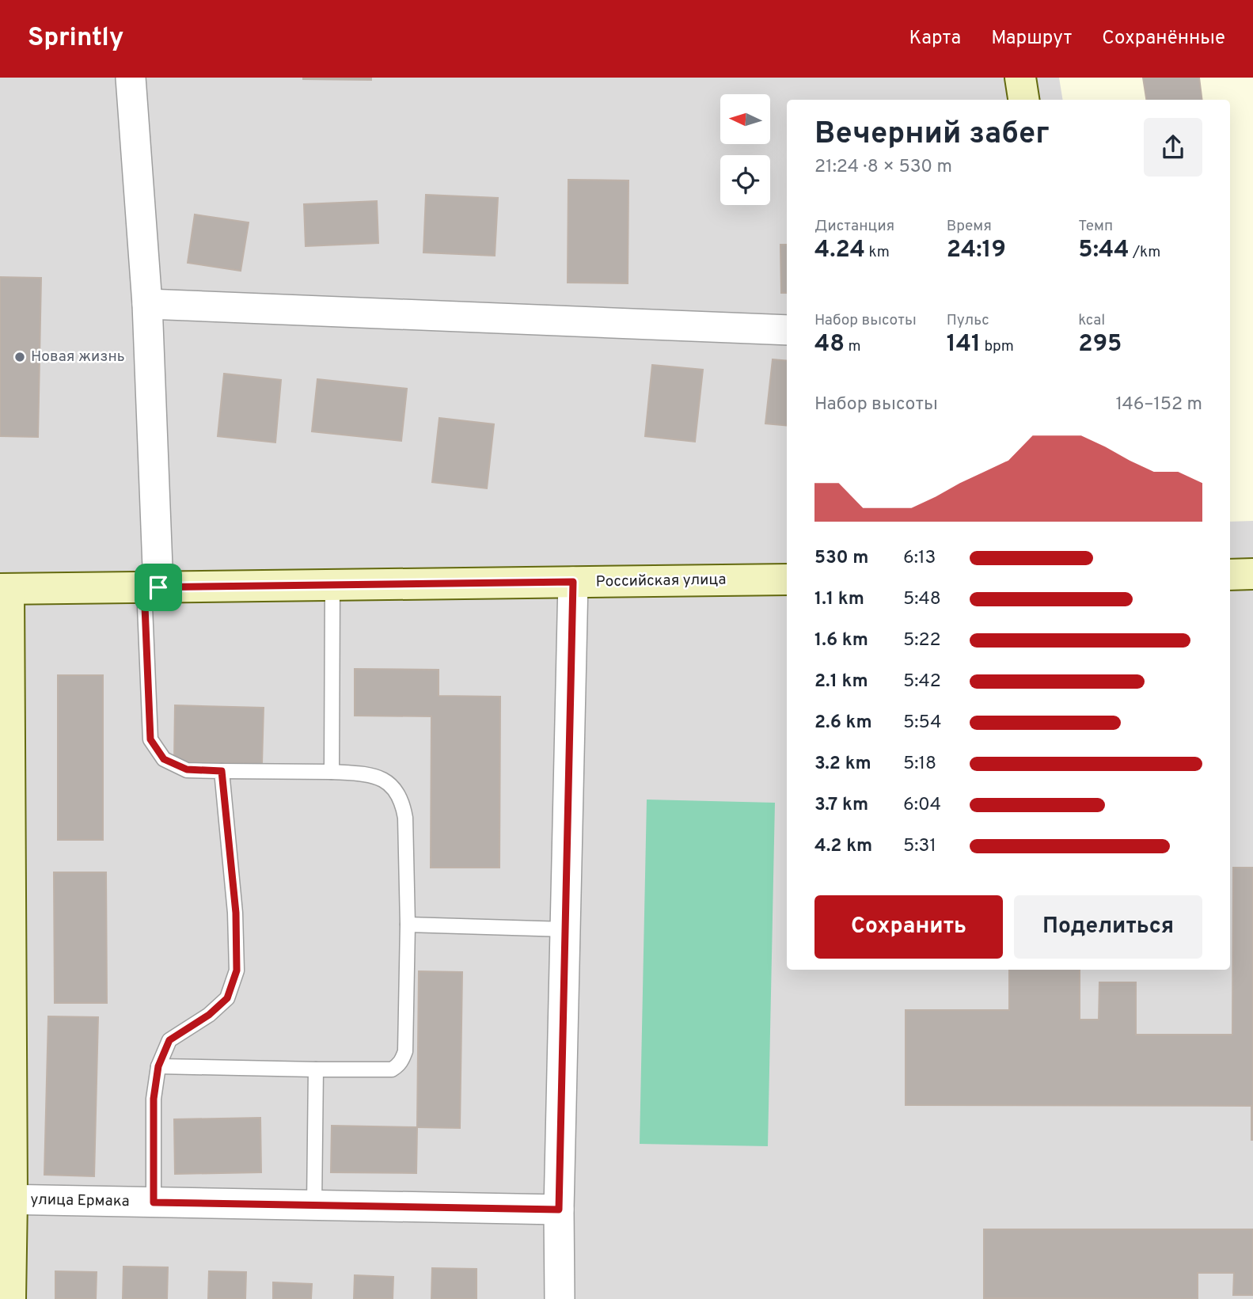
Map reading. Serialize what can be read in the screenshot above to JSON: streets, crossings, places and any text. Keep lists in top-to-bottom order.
{
  "streets": {
    "street": ["Российская улица", "улица Ермака"]
  },
  "places": ["Новая жизнь"],
  "north": "left",
  "page": {
    "header": "Sprintly",
    "nav": ["Карта", "Маршрут", "Сохранённые"],
    "heading": ["Вечерний забег", "21:24 · 8 × 530 m"],
    "stats": [
      ["Дистанция", "4.24 km"],
      ["Время", "24:19"],
      ["Темп", "5:44 /km"],
      ["Набор высоты", "48 m"],
      ["Пульс", "141 bpm"],
      ["kcal", "295"]
    ],
    "chart": ["Набор высоты", "146–152 m"],
    "list": [
      {
        "name": "530 m",
        "note": "6:13"
      },
      {
        "name": "1.1 km",
        "note": "5:48"
      },
      {
        "name": "1.6 km",
        "note": "5:22"
      },
      {
        "name": "2.1 km",
        "note": "5:42"
      },
      {
        "name": "2.6 km",
        "note": "5:54"
      },
      {
        "name": "3.2 km",
        "note": "5:18"
      },
      {
        "name": "3.7 km",
        "note": "6:04"
      },
      {
        "name": "4.2 km",
        "note": "5:31"
      }
    ],
    "buttons": ["Сохранить", "Поделиться"]
  }
}
